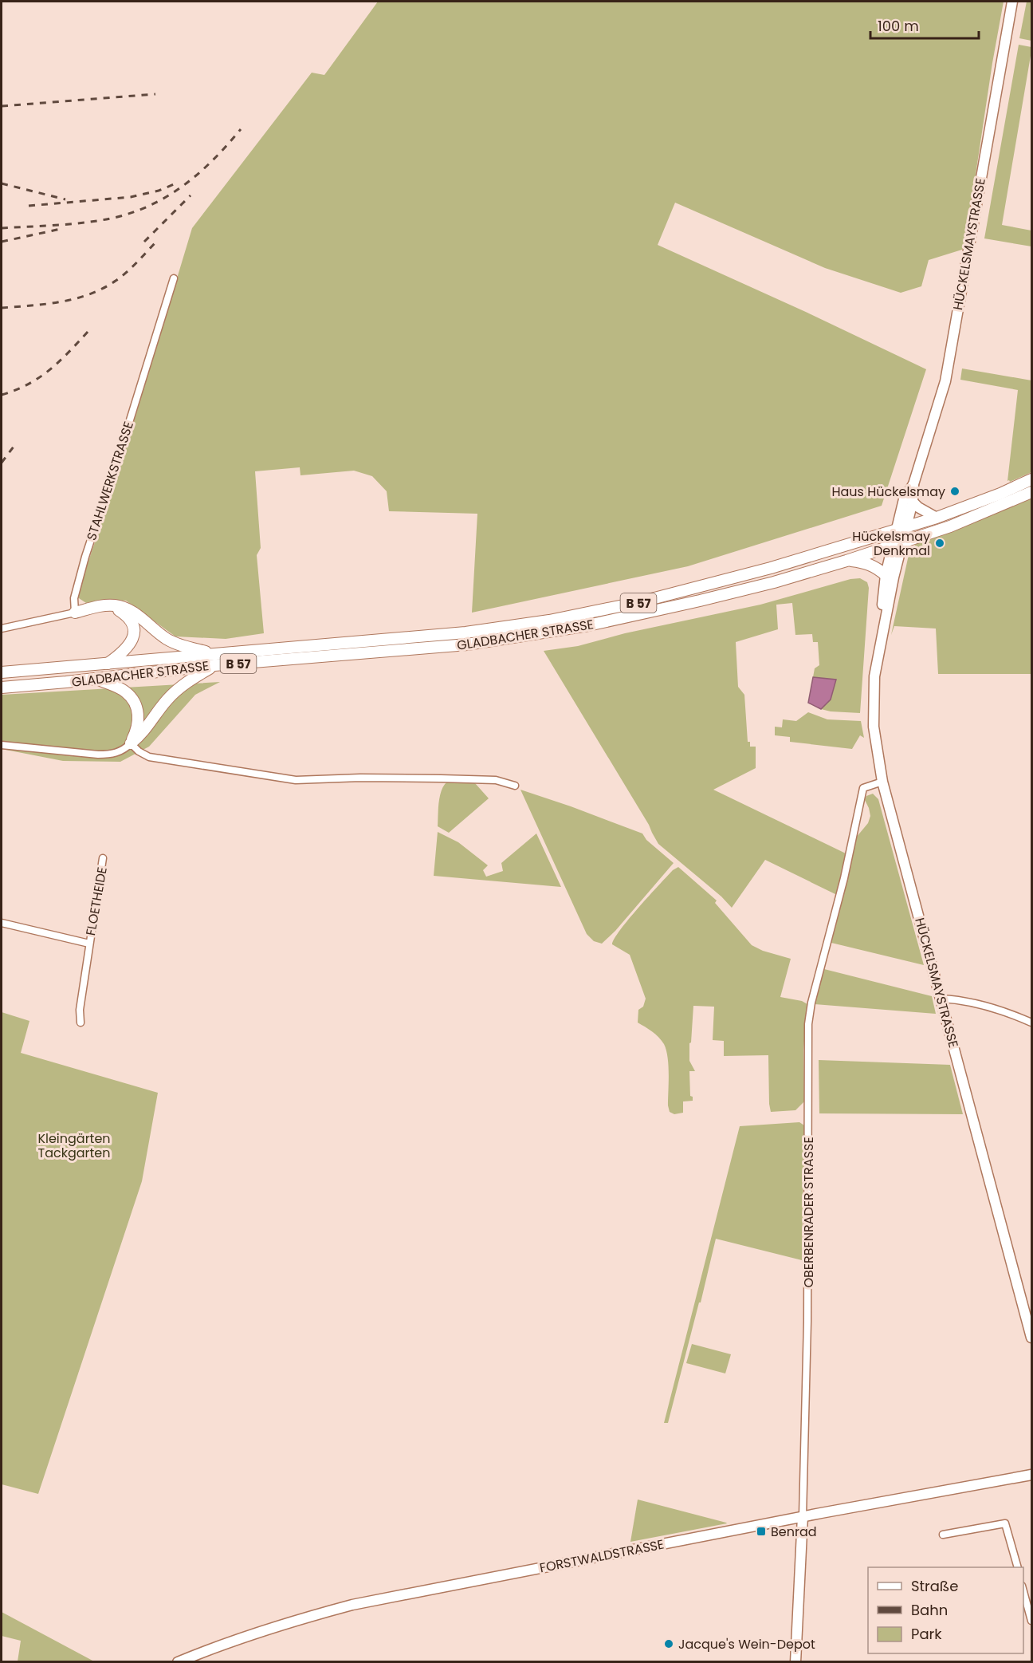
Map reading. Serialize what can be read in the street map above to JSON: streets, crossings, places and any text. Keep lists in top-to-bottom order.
{
  "streets": {
    "main road": [
      "HÜCKELSMAYSTRASSE",
      "B 57",
      "GLADBACHER STRASSE",
      "OBERBENRADER STRASSE",
      "FORSTWALDSTRASSE"
    ],
    "street": ["STAHLWERKSTRASSE", "FLOETHEIDE"]
  },
  "crossings": [
    ["HÜCKELSMAYSTRASSE", "GLADBACHER STRASSE"],
    ["HÜCKELSMAYSTRASSE", "OBERBENRADER STRASSE"],
    ["OBERBENRADER STRASSE", "FORSTWALDSTRASSE"]
  ],
  "parks": ["Kleingärten Tackgarten"],
  "places": {
    "other": ["Haus Hückelsmay", "Hückelsmay Denkmal", "Jacque's Wein-Depot"],
    "transit": ["Benrad"]
  },
  "legend": ["Straße", "Bahn", "Park"],
  "scale_bar": "100 m"
}
